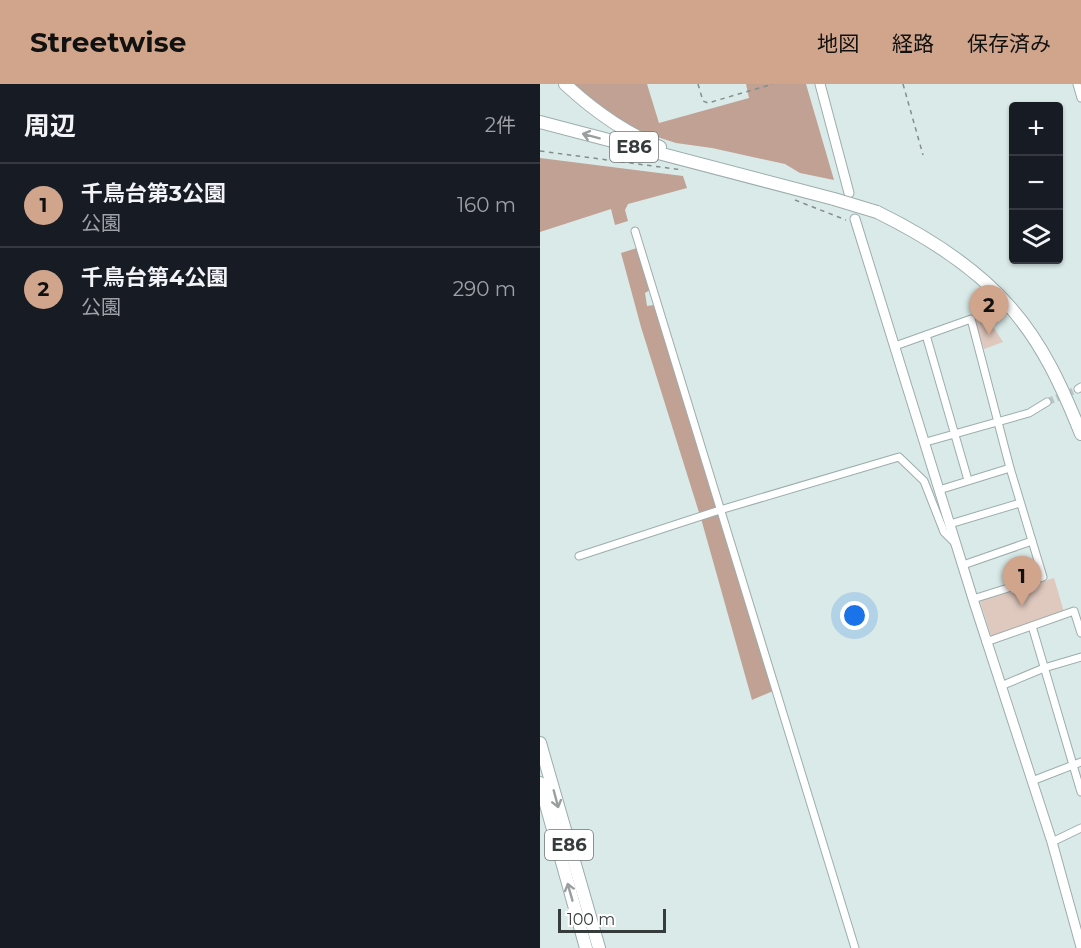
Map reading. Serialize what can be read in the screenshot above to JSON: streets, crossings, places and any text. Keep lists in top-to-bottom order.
{
  "streets": {
    "highway": ["E86"]
  },
  "scale_bar": "100 m",
  "page": {
    "header": "Streetwise",
    "nav": ["地図", "経路", "保存済み"],
    "heading": ["周辺", "2件"],
    "map_buttons": ["+", "−"],
    "list": [
      {
        "mark": "1",
        "name": "千鳥台第3公園",
        "note": "公園",
        "value": "160 m"
      },
      {
        "mark": "2",
        "name": "千鳥台第4公園",
        "note": "公園",
        "value": "290 m"
      }
    ],
    "pins": ["2", "1"],
    "scale": "100 m"
  }
}
